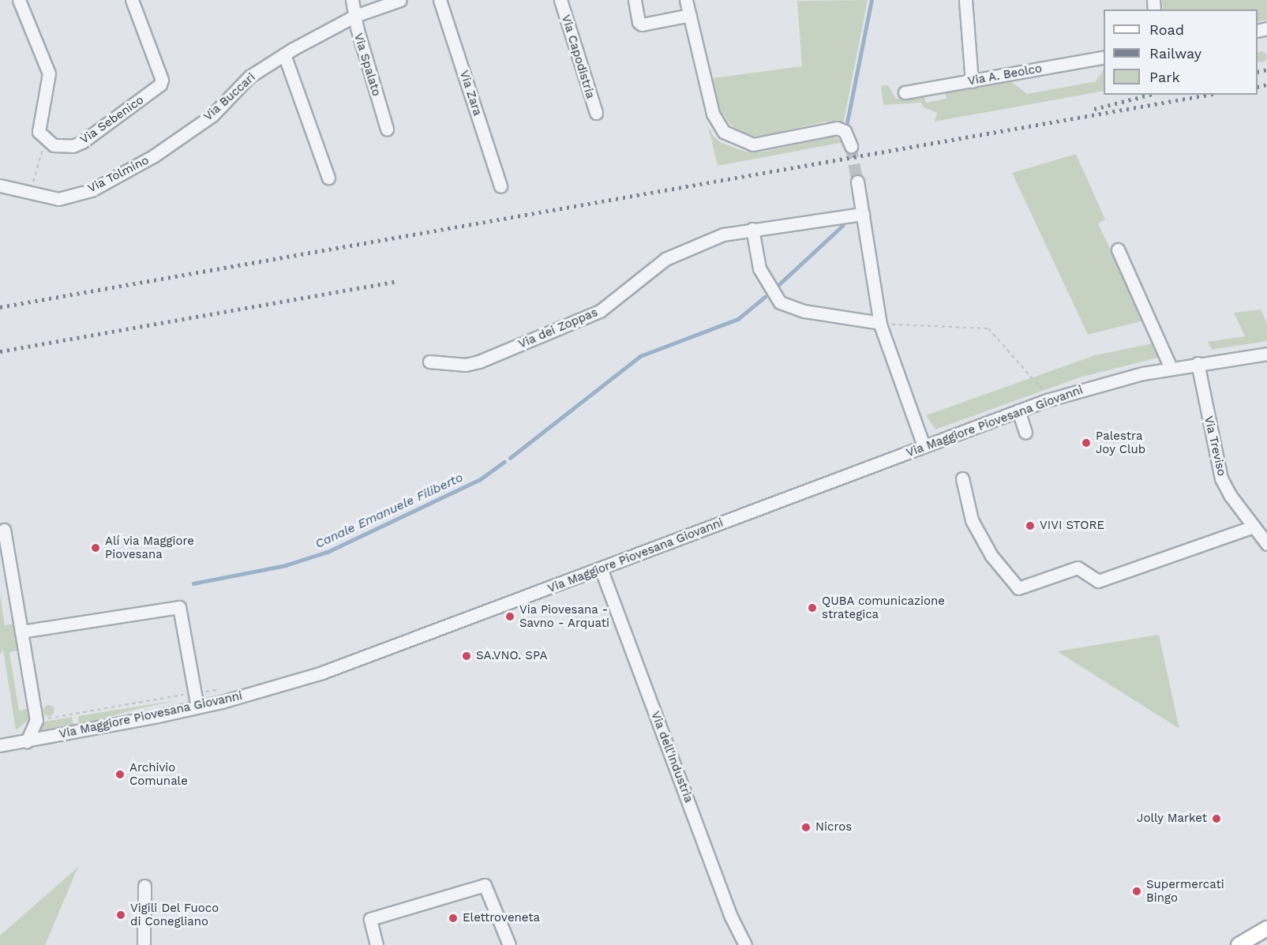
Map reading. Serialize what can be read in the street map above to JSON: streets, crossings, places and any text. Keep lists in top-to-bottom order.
{
  "streets": {
    "street": [
      "Via Capodistria",
      "Via Spalato",
      "Via A. Beolco",
      "Via Zara",
      "Via Buccari",
      "Via Sebenico",
      "Via Tolmino",
      "Via dei Zoppas",
      "Via Maggiore Piovesana Giovanni",
      "Via Treviso",
      "Via dell'Industria"
    ]
  },
  "crossings": [
    ["Via Spalato", "Via Buccari"],
    ["Via Buccari", "Via Tolmino"],
    ["Via Maggiore Piovesana Giovanni", "Via Treviso"],
    ["Via Maggiore Piovesana Giovanni", "Via dell'Industria"]
  ],
  "water": ["Canale Emanuele Filiberto"],
  "places": [
    "Palestra Joy Club",
    "VIVI STORE",
    "Alí via Maggiore Piovesana",
    "QUBA comunicazione strategica",
    "Via Piovesana - Savno - Arquati",
    "SA.VNO. SPA",
    "Archivio Comunale",
    "Jolly Market",
    "Nicros",
    "Supermercati Bingo",
    "Vigili Del Fuoco di Conegliano",
    "Elettroveneta"
  ],
  "legend": ["Road", "Railway", "Park"]
}
